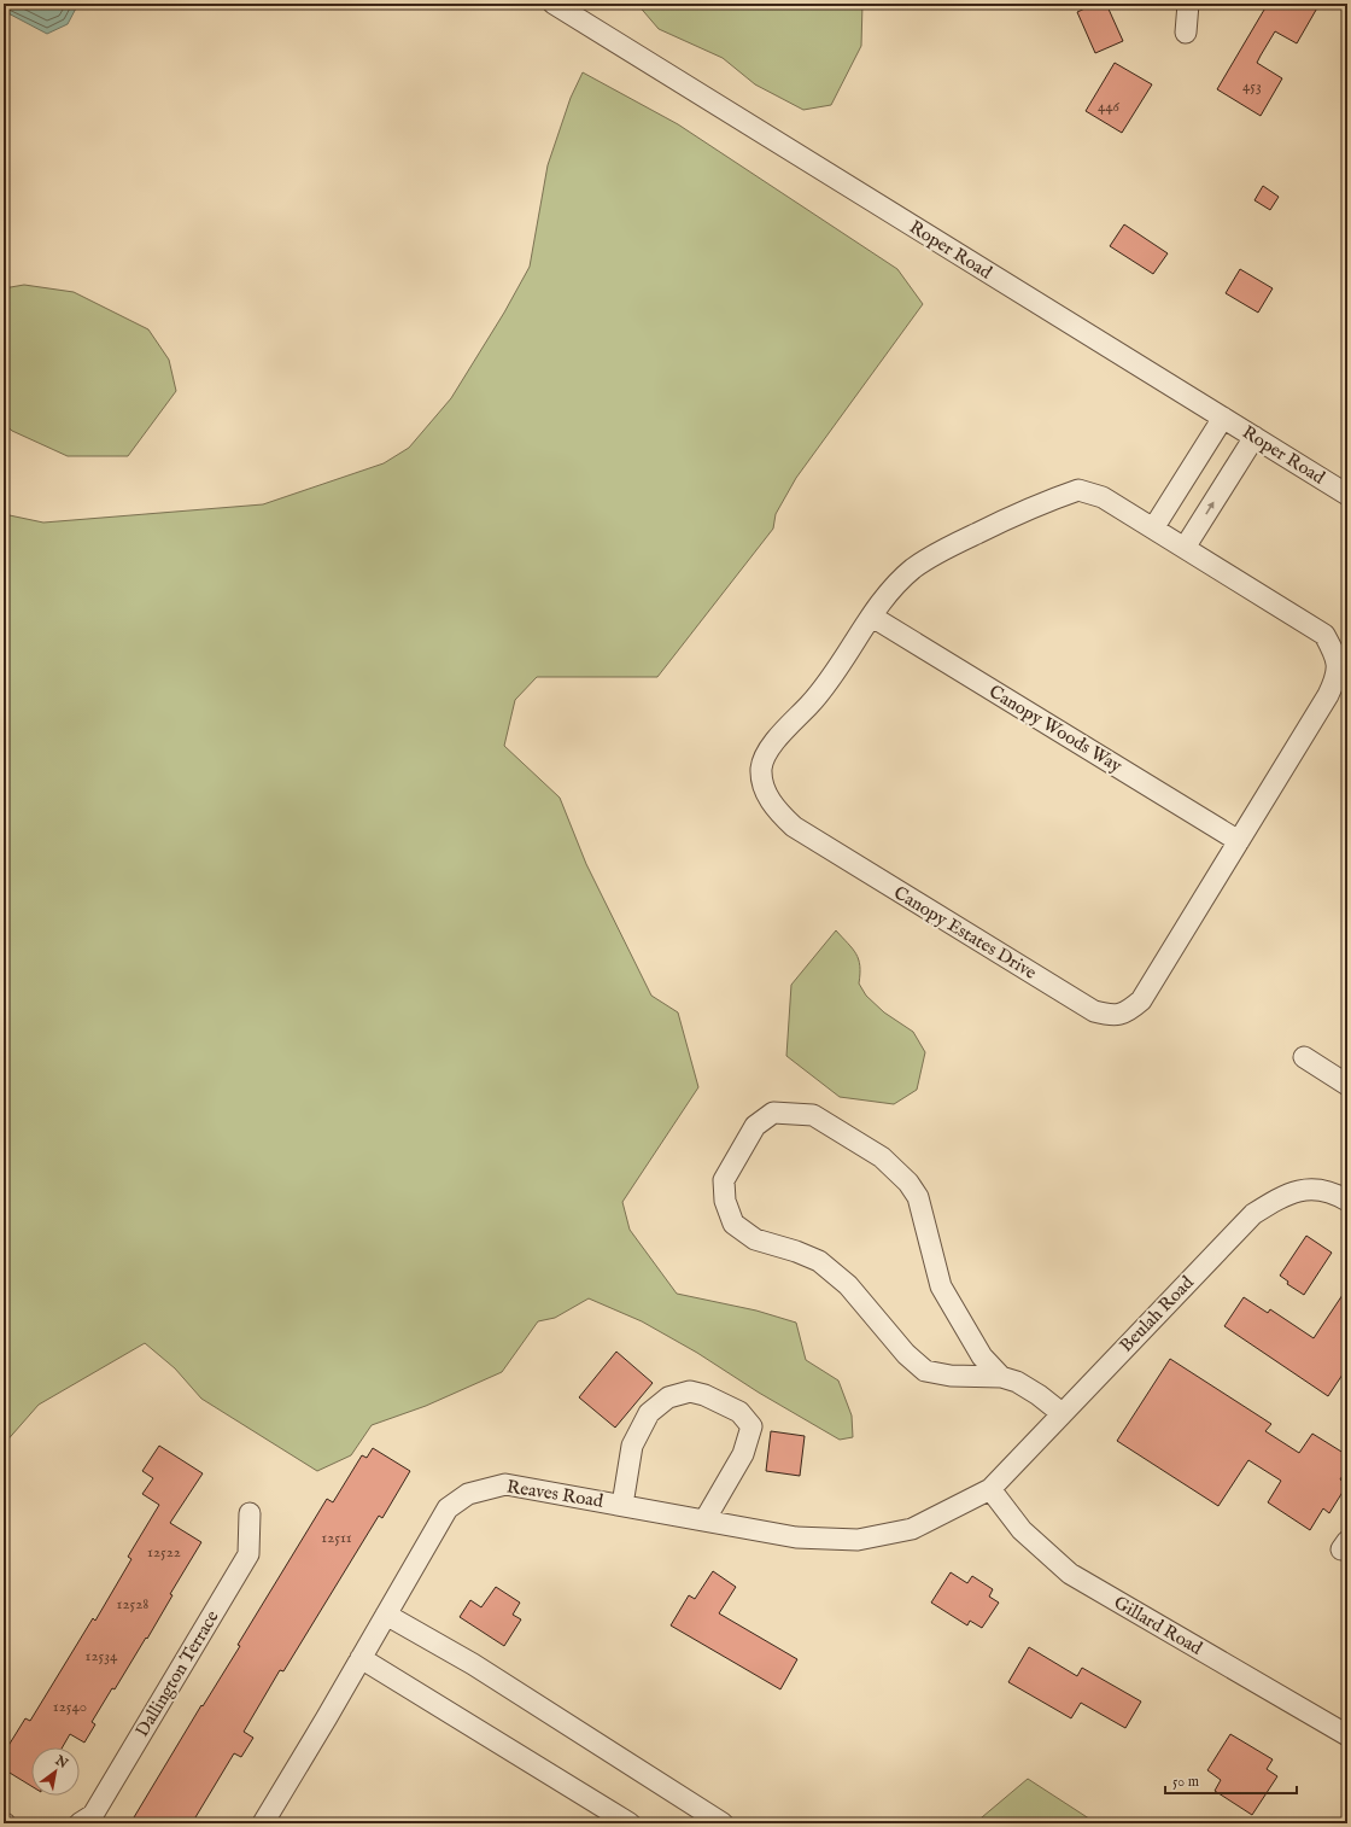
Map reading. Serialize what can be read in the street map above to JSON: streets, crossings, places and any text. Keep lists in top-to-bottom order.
{
  "streets": {
    "street": [
      "Roper Road",
      "Canopy Woods Way",
      "Canopy Estates Drive",
      "Beulah Road",
      "Reaves Road",
      "Gillard Road",
      "Dallington Terrace"
    ]
  },
  "crossings": [
    ["Canopy Woods Way", "Canopy Estates Drive"],
    ["Beulah Road", "Reaves Road"],
    ["Beulah Road", "Gillard Road"],
    ["Reaves Road", "Gillard Road"]
  ],
  "house_numbers": [
    "453",
    "446",
    "12511",
    "12522",
    "12528",
    "12534",
    "12540"
  ],
  "scale_bar": "50 m",
  "north": "top right"
}
